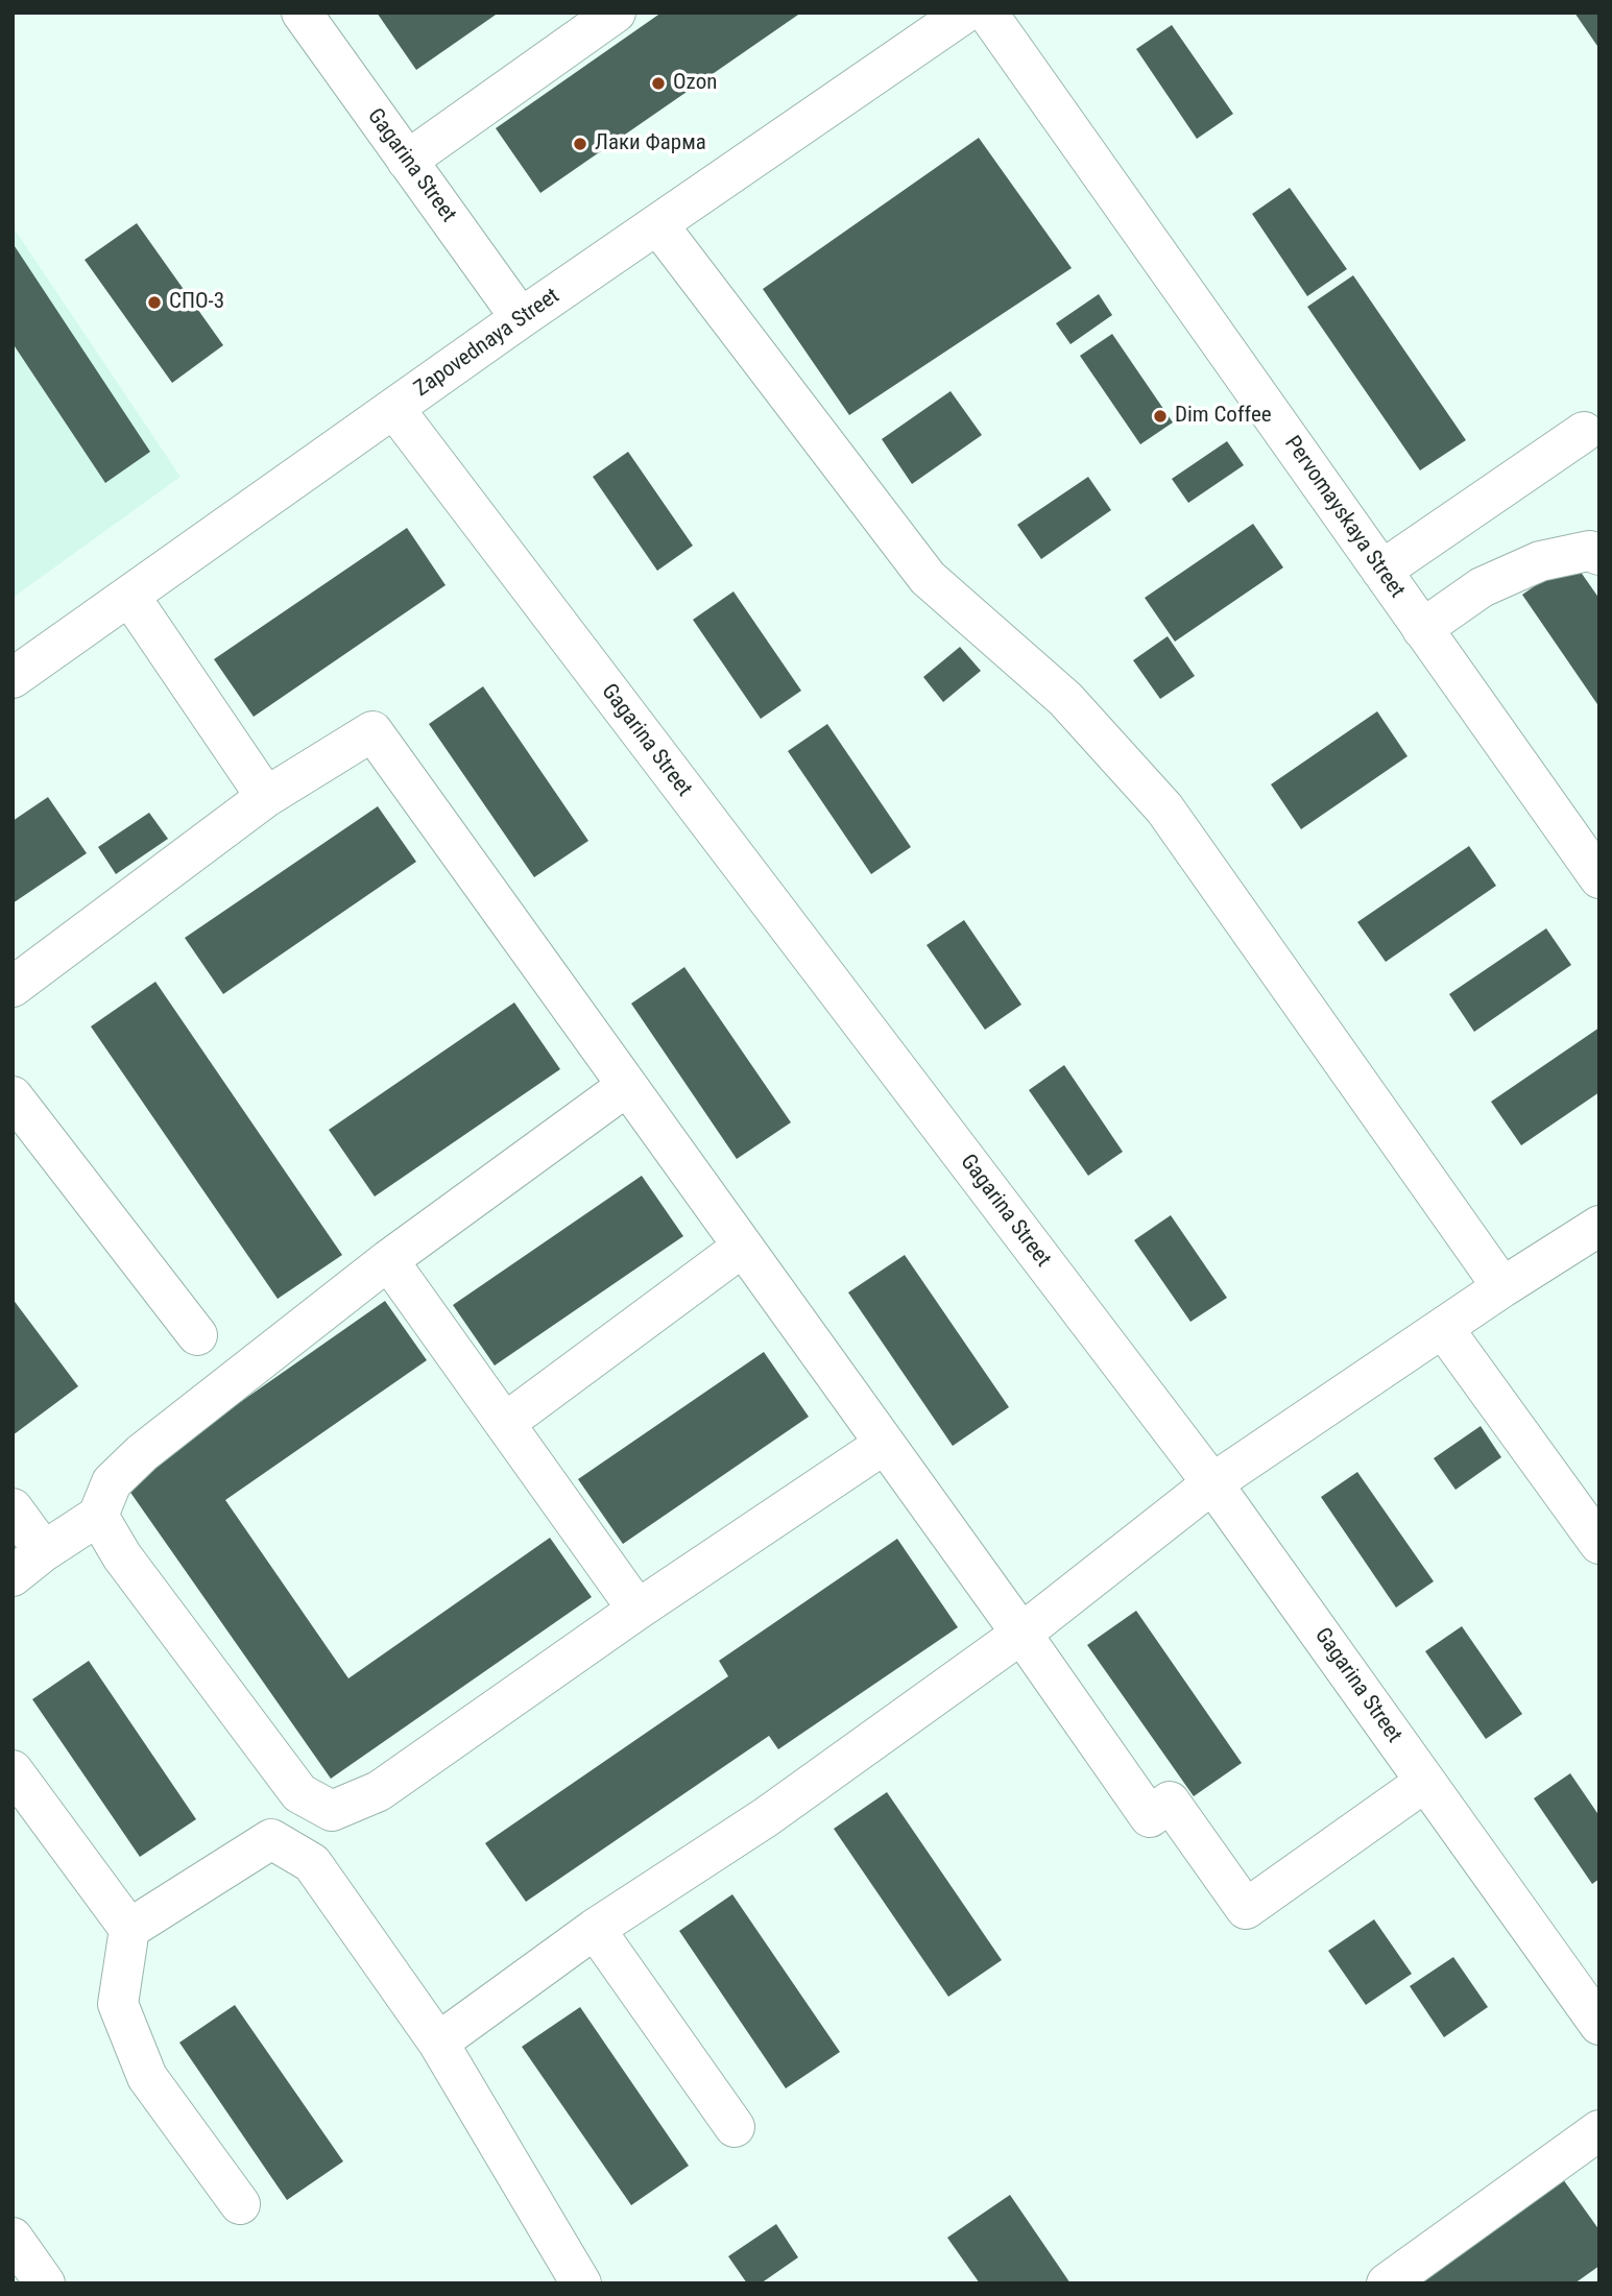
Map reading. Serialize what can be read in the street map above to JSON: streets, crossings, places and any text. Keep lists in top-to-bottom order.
{
  "streets": {
    "street": ["Gagarina Street", "Zapovednaya Street", "Pervomayskaya Street"]
  },
  "crossings": [
    ["Gagarina Street", "Zapovednaya Street"]
  ],
  "places": [
    "Ozon",
    "Лаки Фарма",
    "СПО-3",
    "Dim Coffee"
  ]
}
